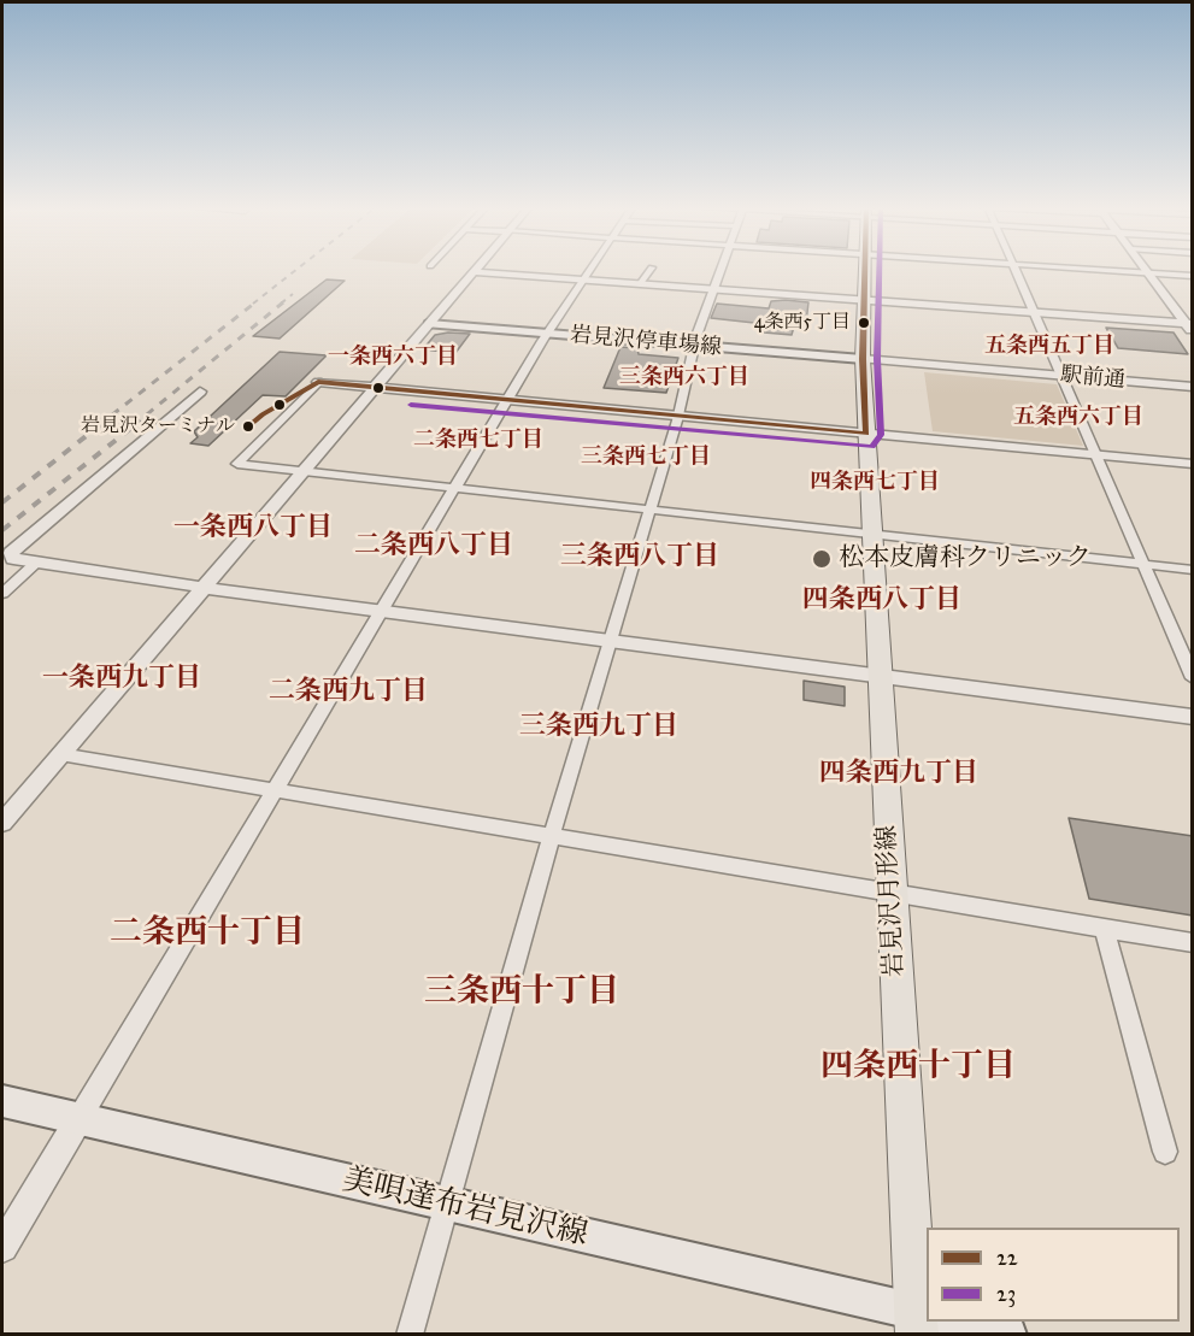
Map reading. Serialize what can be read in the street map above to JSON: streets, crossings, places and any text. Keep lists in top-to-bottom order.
{
  "streets": {
    "main road": ["岩見沢停車場線", "岩見沢月形線", "美唄達布岩見沢線"],
    "street": ["駅前通"]
  },
  "crossings": [
    ["岩見沢停車場線", "駅前通"],
    ["岩見沢停車場線", "岩見沢月形線"],
    ["駅前通", "岩見沢月形線"],
    ["岩見沢月形線", "美唄達布岩見沢線"]
  ],
  "districts": [
    "五条西五丁目",
    "一条西六丁目",
    "三条西六丁目",
    "五条西六丁目",
    "二条西七丁目",
    "三条西七丁目",
    "四条西七丁目",
    "一条西八丁目",
    "二条西八丁目",
    "三条西八丁目",
    "四条西八丁目",
    "一条西九丁目",
    "二条西九丁目",
    "三条西九丁目",
    "四条西九丁目",
    "二条西十丁目",
    "三条西十丁目",
    "四条西十丁目"
  ],
  "places": ["4条西5丁目", "岩見沢ターミナル", "松本皮膚科クリニック"],
  "lines": ["transit line 22", "transit line 23"],
  "legend": ["22", "23"]
}
